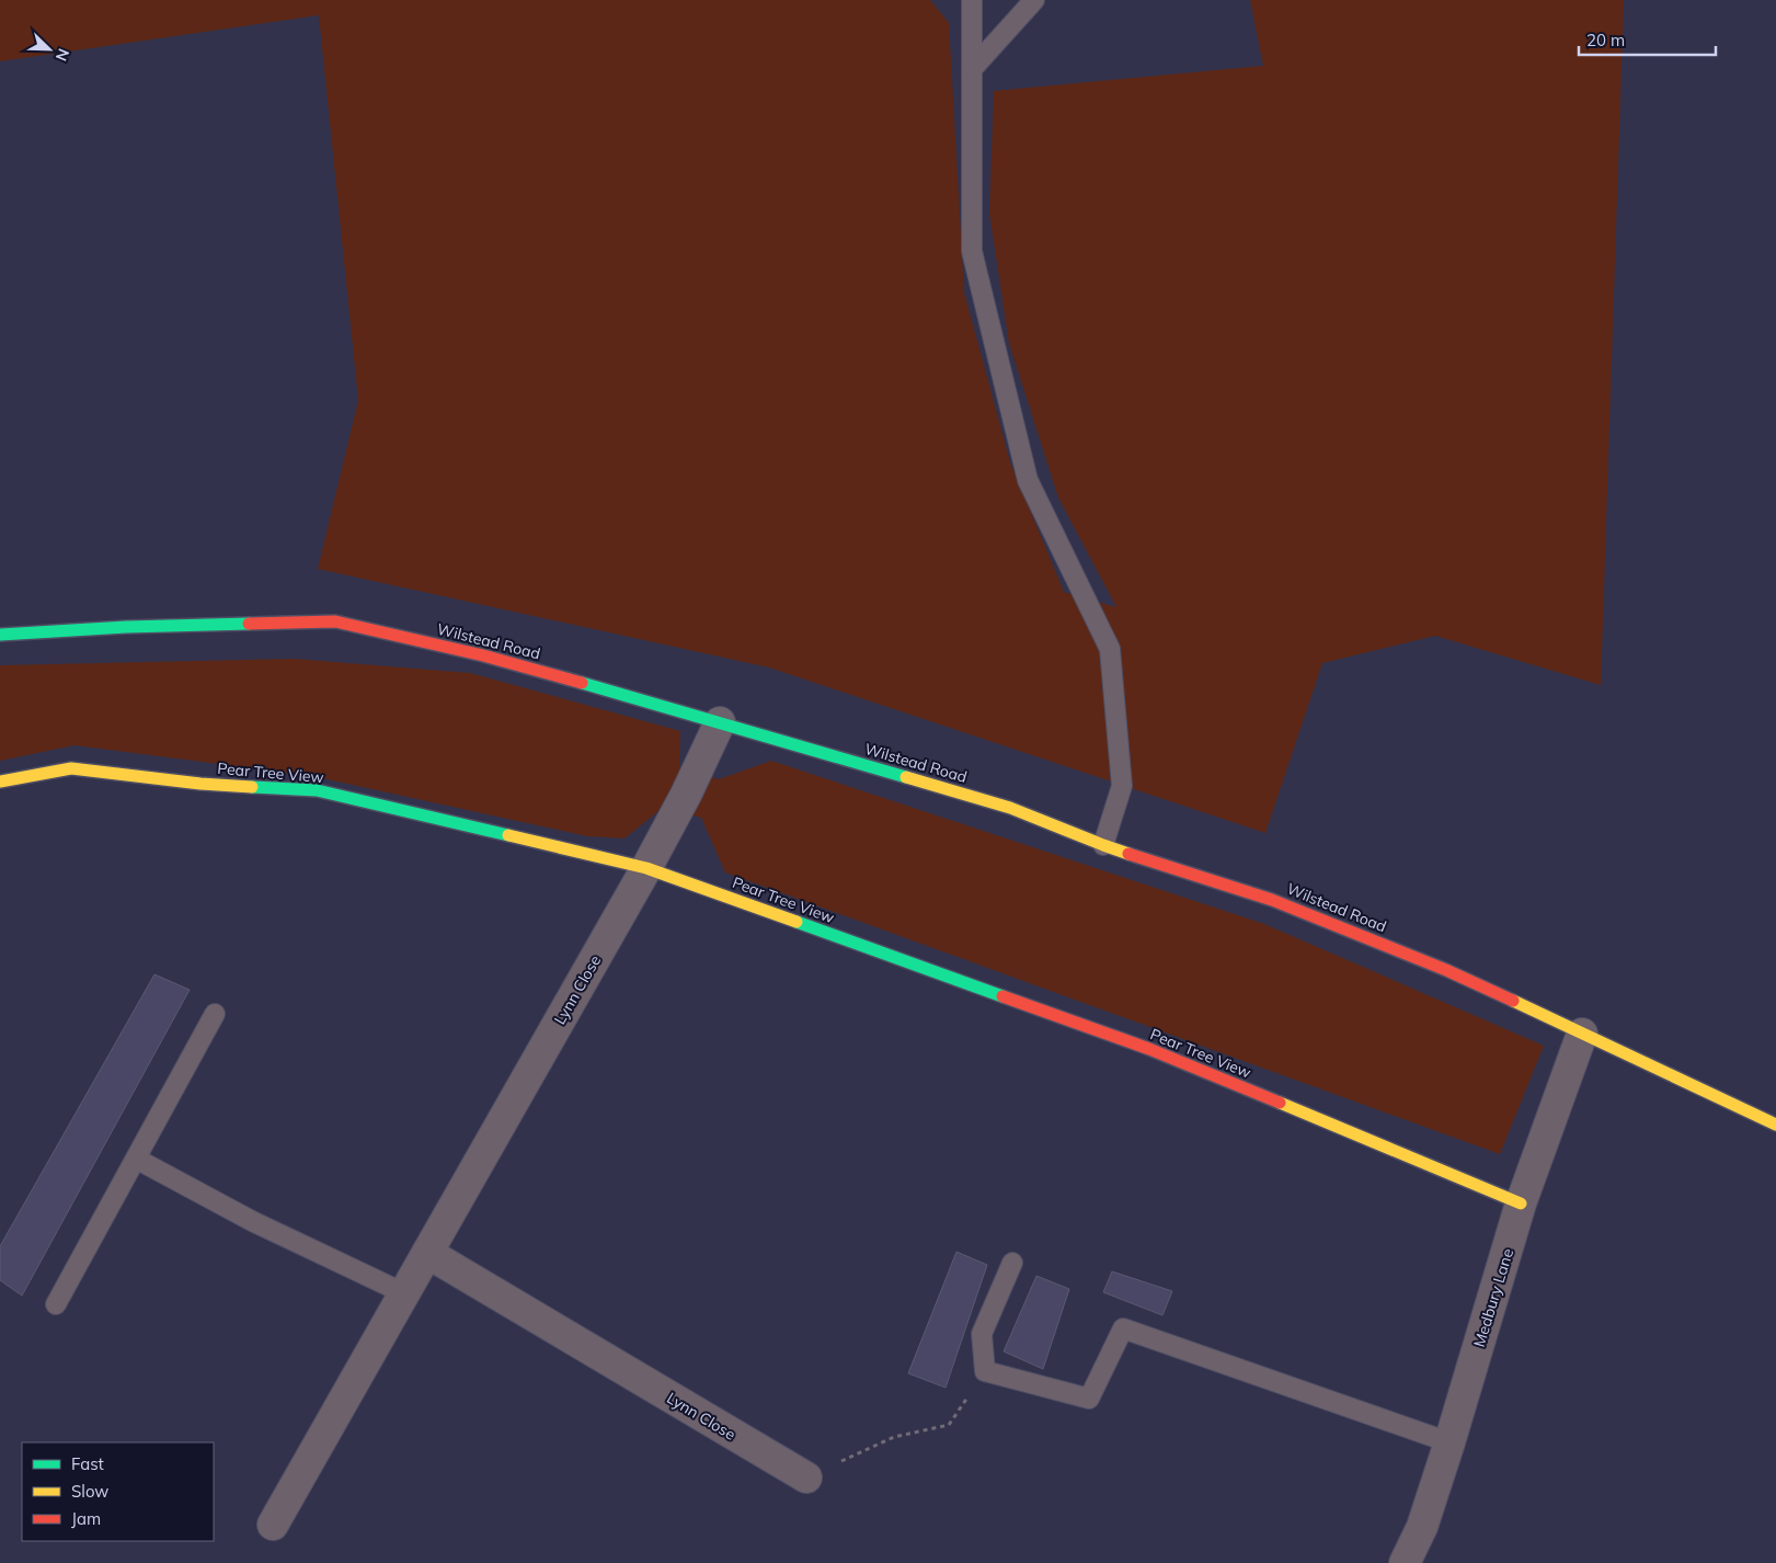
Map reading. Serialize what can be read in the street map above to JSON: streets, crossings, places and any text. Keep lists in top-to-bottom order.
{
  "streets": {
    "street": [
      "Wilstead Road",
      "Pear Tree View",
      "Lynn Close",
      "Medbury Lane"
    ]
  },
  "crossings": [
    ["Wilstead Road", "Lynn Close"],
    ["Wilstead Road", "Medbury Lane"],
    ["Pear Tree View", "Lynn Close"],
    ["Pear Tree View", "Medbury Lane"]
  ],
  "legend": ["Fast", "Slow", "Jam"],
  "scale_bar": "20 m",
  "north": "bottom right"
}
